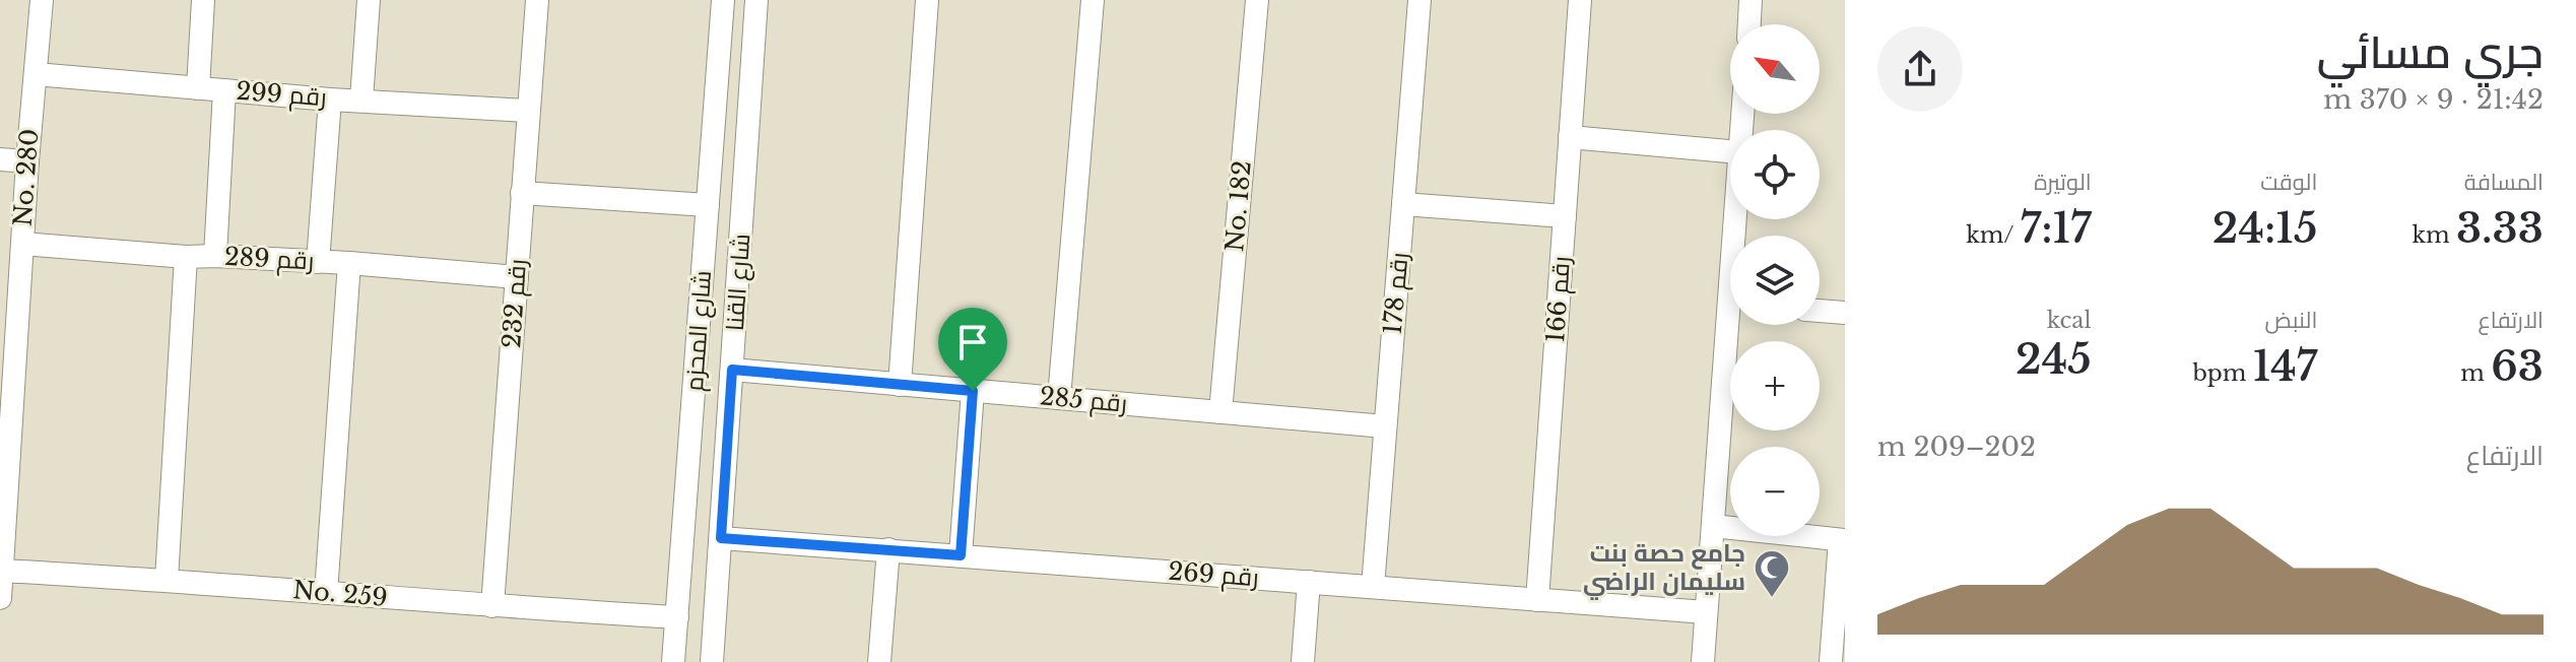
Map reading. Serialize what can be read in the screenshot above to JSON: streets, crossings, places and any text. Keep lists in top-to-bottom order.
{
  "streets": {
    "street": [
      "رقم 299",
      "No. 280",
      "No. 182",
      "رقم 289",
      "شارع القنا",
      "رقم 178",
      "رقم 166",
      "رقم 232",
      "شارع المحزم",
      "رقم 285",
      "رقم 269",
      "No. 259"
    ]
  },
  "crossings": [
    ["رقم 299", "No. 280"],
    ["رقم 299", "رقم 232"],
    ["No. 280", "رقم 289"],
    ["No. 280", "No. 259"],
    ["No. 182", "رقم 285"],
    ["رقم 289", "رقم 232"],
    ["شارع القنا", "رقم 285"],
    ["شارع القنا", "رقم 269"],
    ["رقم 178", "رقم 285"],
    ["رقم 178", "رقم 269"],
    ["رقم 166", "رقم 269"],
    ["رقم 232", "No. 259"],
    ["شارع المحزم", "No. 259"]
  ],
  "places": {
    "mosque": ["جامع حصة بنت سليمان الراضي"]
  },
  "north": "top left",
  "page": {
    "heading": ["جري مسائي", "21:42 · 9 × 370 m"],
    "map_buttons": ["+", "−"],
    "stats": [
      ["المسافة", "3.33 km"],
      ["الوقت", "24:15"],
      ["الوتيرة", "7:17 /km"],
      ["الارتفاع", "63 m"],
      ["النبض", "147 bpm"],
      ["kcal", "245"]
    ],
    "chart": ["الارتفاع", "202–209 m"]
  }
}
